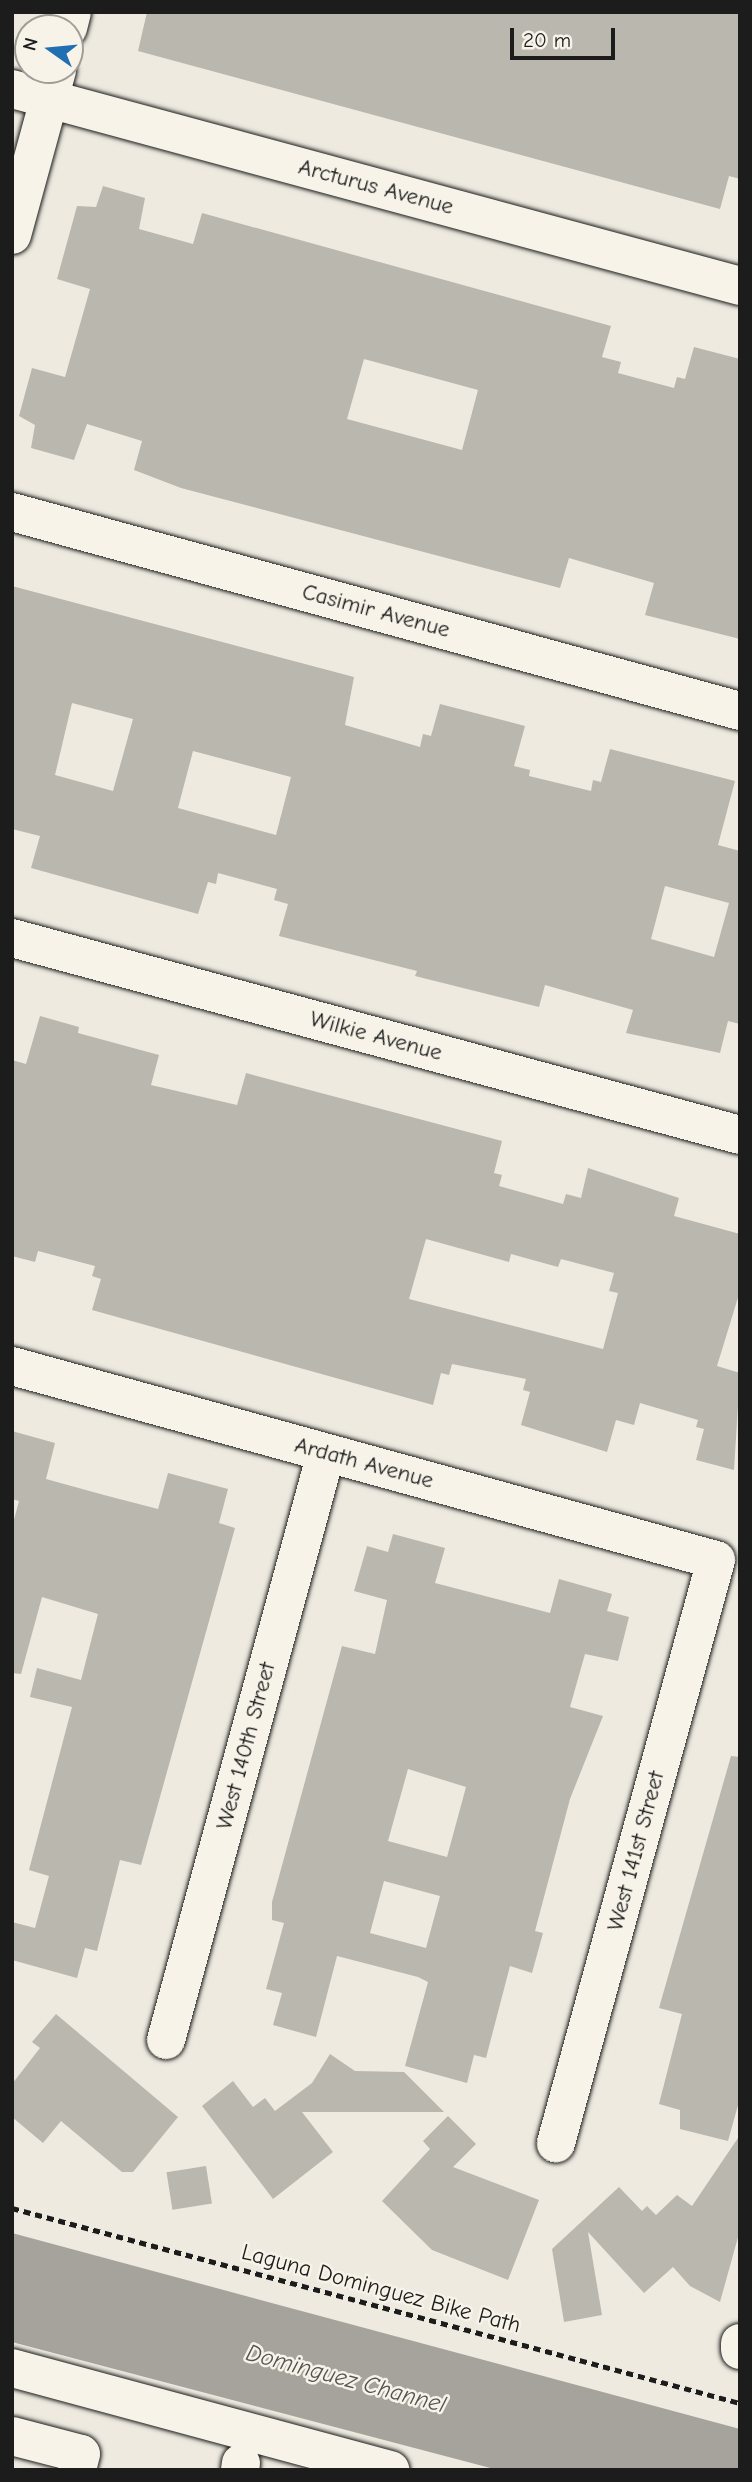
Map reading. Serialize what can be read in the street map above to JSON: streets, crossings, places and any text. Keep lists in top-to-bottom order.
{
  "streets": {
    "street": [
      "Arcturus Avenue",
      "Casimir Avenue",
      "Wilkie Avenue",
      "Ardath Avenue",
      "West 140th Street",
      "West 141st Street"
    ],
    "path": ["Laguna Dominguez Bike Path"]
  },
  "crossings": [
    ["Ardath Avenue", "West 140th Street"],
    ["Ardath Avenue", "West 141st Street"]
  ],
  "water": ["Dominguez Channel"],
  "scale_bar": "20 m",
  "north": "left"
}
